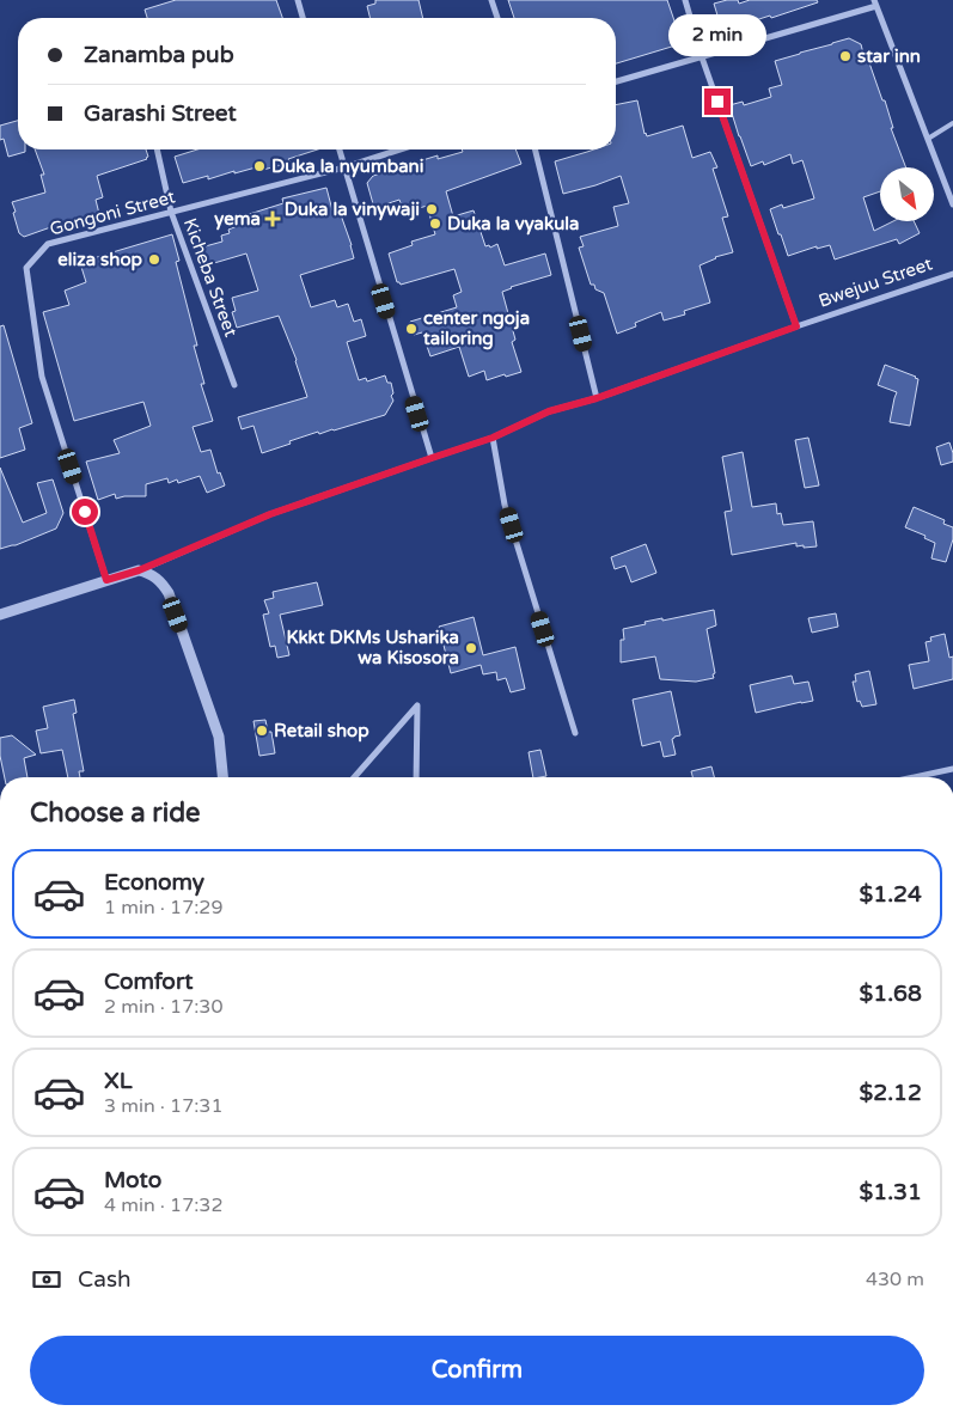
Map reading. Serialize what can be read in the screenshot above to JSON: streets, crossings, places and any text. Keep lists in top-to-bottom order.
{
  "streets": {
    "street": ["Gongoni Street", "Kicheba Street", "Bwejuu Street"]
  },
  "crossings": [
    ["Gongoni Street", "Kicheba Street"],
    ["Gongoni Street", "Bwejuu Street"]
  ],
  "places": {
    "other": [
      "star inn",
      "Duka la nyumbani",
      "Duka la vinywaji",
      "Duka la vyakula",
      "eliza shop",
      "center ngoja tailoring",
      "Kkkt DKMs Usharika wa Kisosora",
      "Retail shop"
    ],
    "health": ["yema"]
  },
  "north": "bottom right",
  "page": {
    "bubble": "2 min",
    "banner": ["Zanamba pub", "Garashi Street"],
    "heading": "Choose a ride",
    "list": [
      {
        "name": "Economy",
        "note": "1 min · 17:29",
        "value": "$1.24"
      },
      {
        "name": "Comfort",
        "note": "2 min · 17:30",
        "value": "$1.68"
      },
      {
        "name": "XL",
        "note": "3 min · 17:31",
        "value": "$2.12"
      },
      {
        "name": "Moto",
        "note": "4 min · 17:32",
        "value": "$1.31"
      }
    ],
    "pay": ["Cash", "430 m"],
    "buttons": "Confirm"
  }
}
